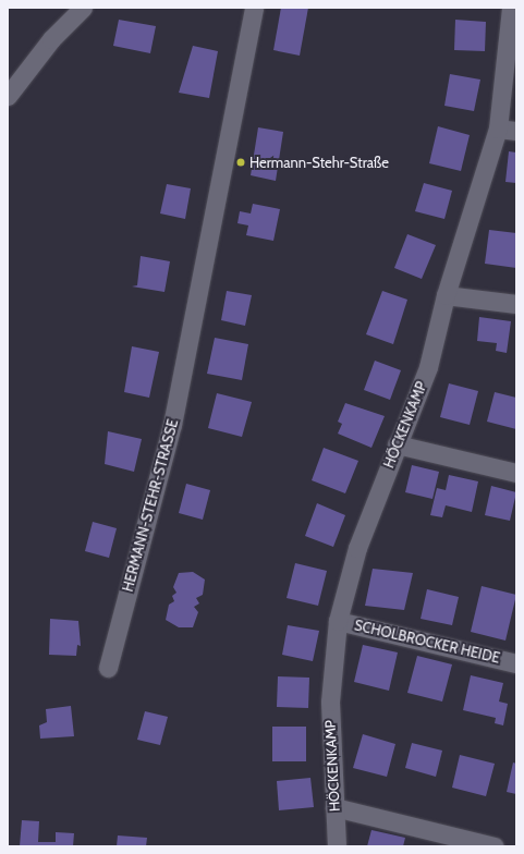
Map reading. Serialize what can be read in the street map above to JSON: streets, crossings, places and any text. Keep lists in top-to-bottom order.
{
  "streets": {
    "street": ["HÖCKENKAMP", "HERMANN-STEHR-STRASSE", "SCHOLBROCKER HEIDE"]
  },
  "crossings": [
    ["HÖCKENKAMP", "SCHOLBROCKER HEIDE"]
  ],
  "places": ["Hermann-Stehr-Straße"]
}
